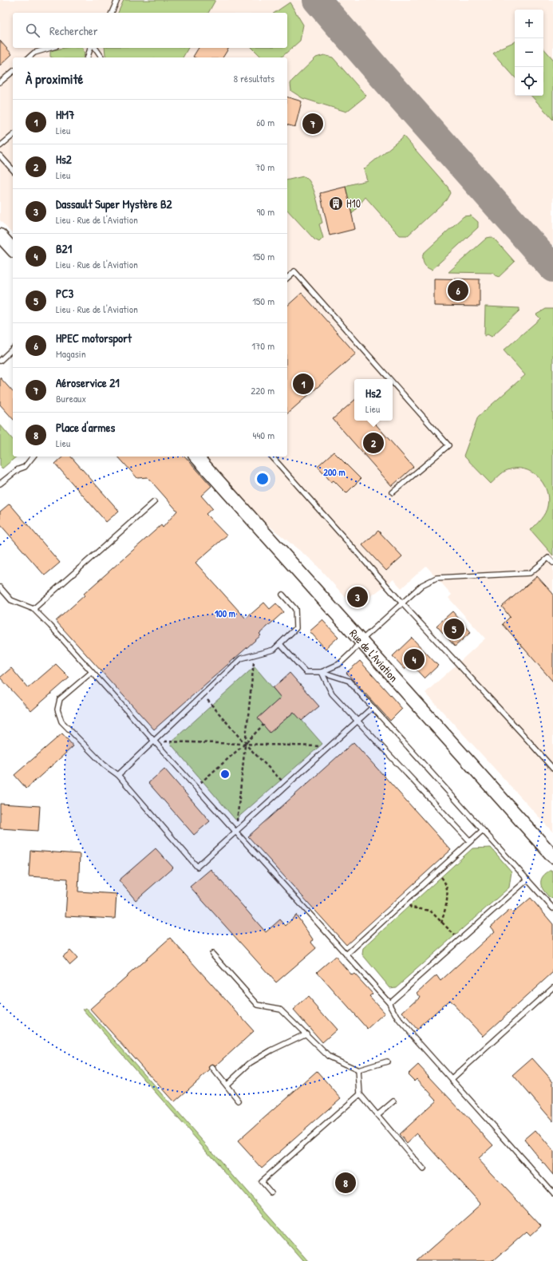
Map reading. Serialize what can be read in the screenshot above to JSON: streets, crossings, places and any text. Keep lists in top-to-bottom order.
{
  "streets": {
    "street": ["Rue de l'Aviation"]
  },
  "places": {
    "building": ["H10"]
  },
  "page": {
    "map_buttons": ["+", "−"],
    "search": "Rechercher",
    "heading": ["À proximité", "8 résultats"],
    "list": [
      {
        "mark": "1",
        "name": "HM7",
        "note": "Lieu",
        "value": "60 m"
      },
      {
        "mark": "2",
        "name": "Hs2",
        "note": "Lieu",
        "value": "70 m"
      },
      {
        "mark": "3",
        "name": "Dassault Super Mystère B2",
        "note": "Lieu · Rue de l'Aviation",
        "value": "90 m"
      },
      {
        "mark": "4",
        "name": "B21",
        "note": "Lieu · Rue de l'Aviation",
        "value": "150 m"
      },
      {
        "mark": "5",
        "name": "PC3",
        "note": "Lieu · Rue de l'Aviation",
        "value": "150 m"
      },
      {
        "mark": "6",
        "name": "HPEC motorsport",
        "note": "Magasin",
        "value": "170 m"
      },
      {
        "mark": "7",
        "name": "Aéroservice 21",
        "note": "Bureaux",
        "value": "220 m"
      },
      {
        "mark": "8",
        "name": "Place d'armes",
        "note": "Lieu",
        "value": "440 m"
      }
    ],
    "pins": [
      "7",
      "6",
      "1",
      "2",
      "3",
      "5",
      "4",
      "8"
    ],
    "popup": ["Hs2", "Lieu"]
  },
  "rings": ["200 m", "100 m"]
}
